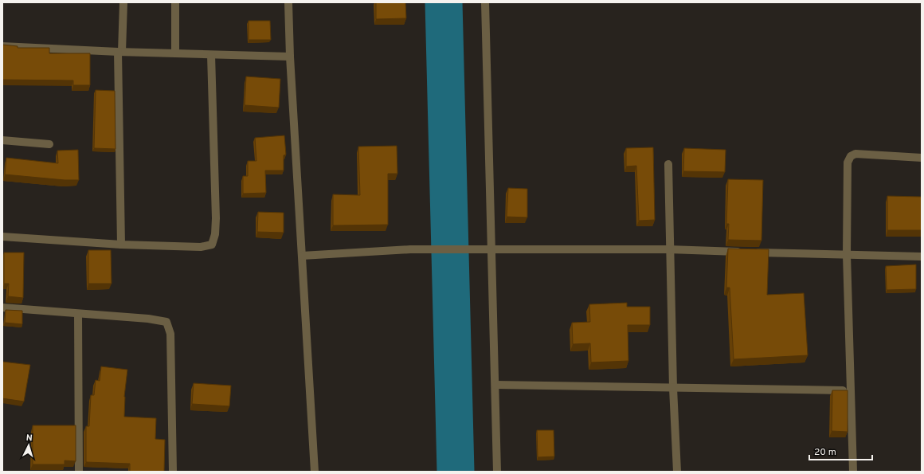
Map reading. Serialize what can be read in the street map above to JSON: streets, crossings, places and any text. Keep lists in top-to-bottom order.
{
  "scale_bar": "20 m",
  "north": "top"
}
